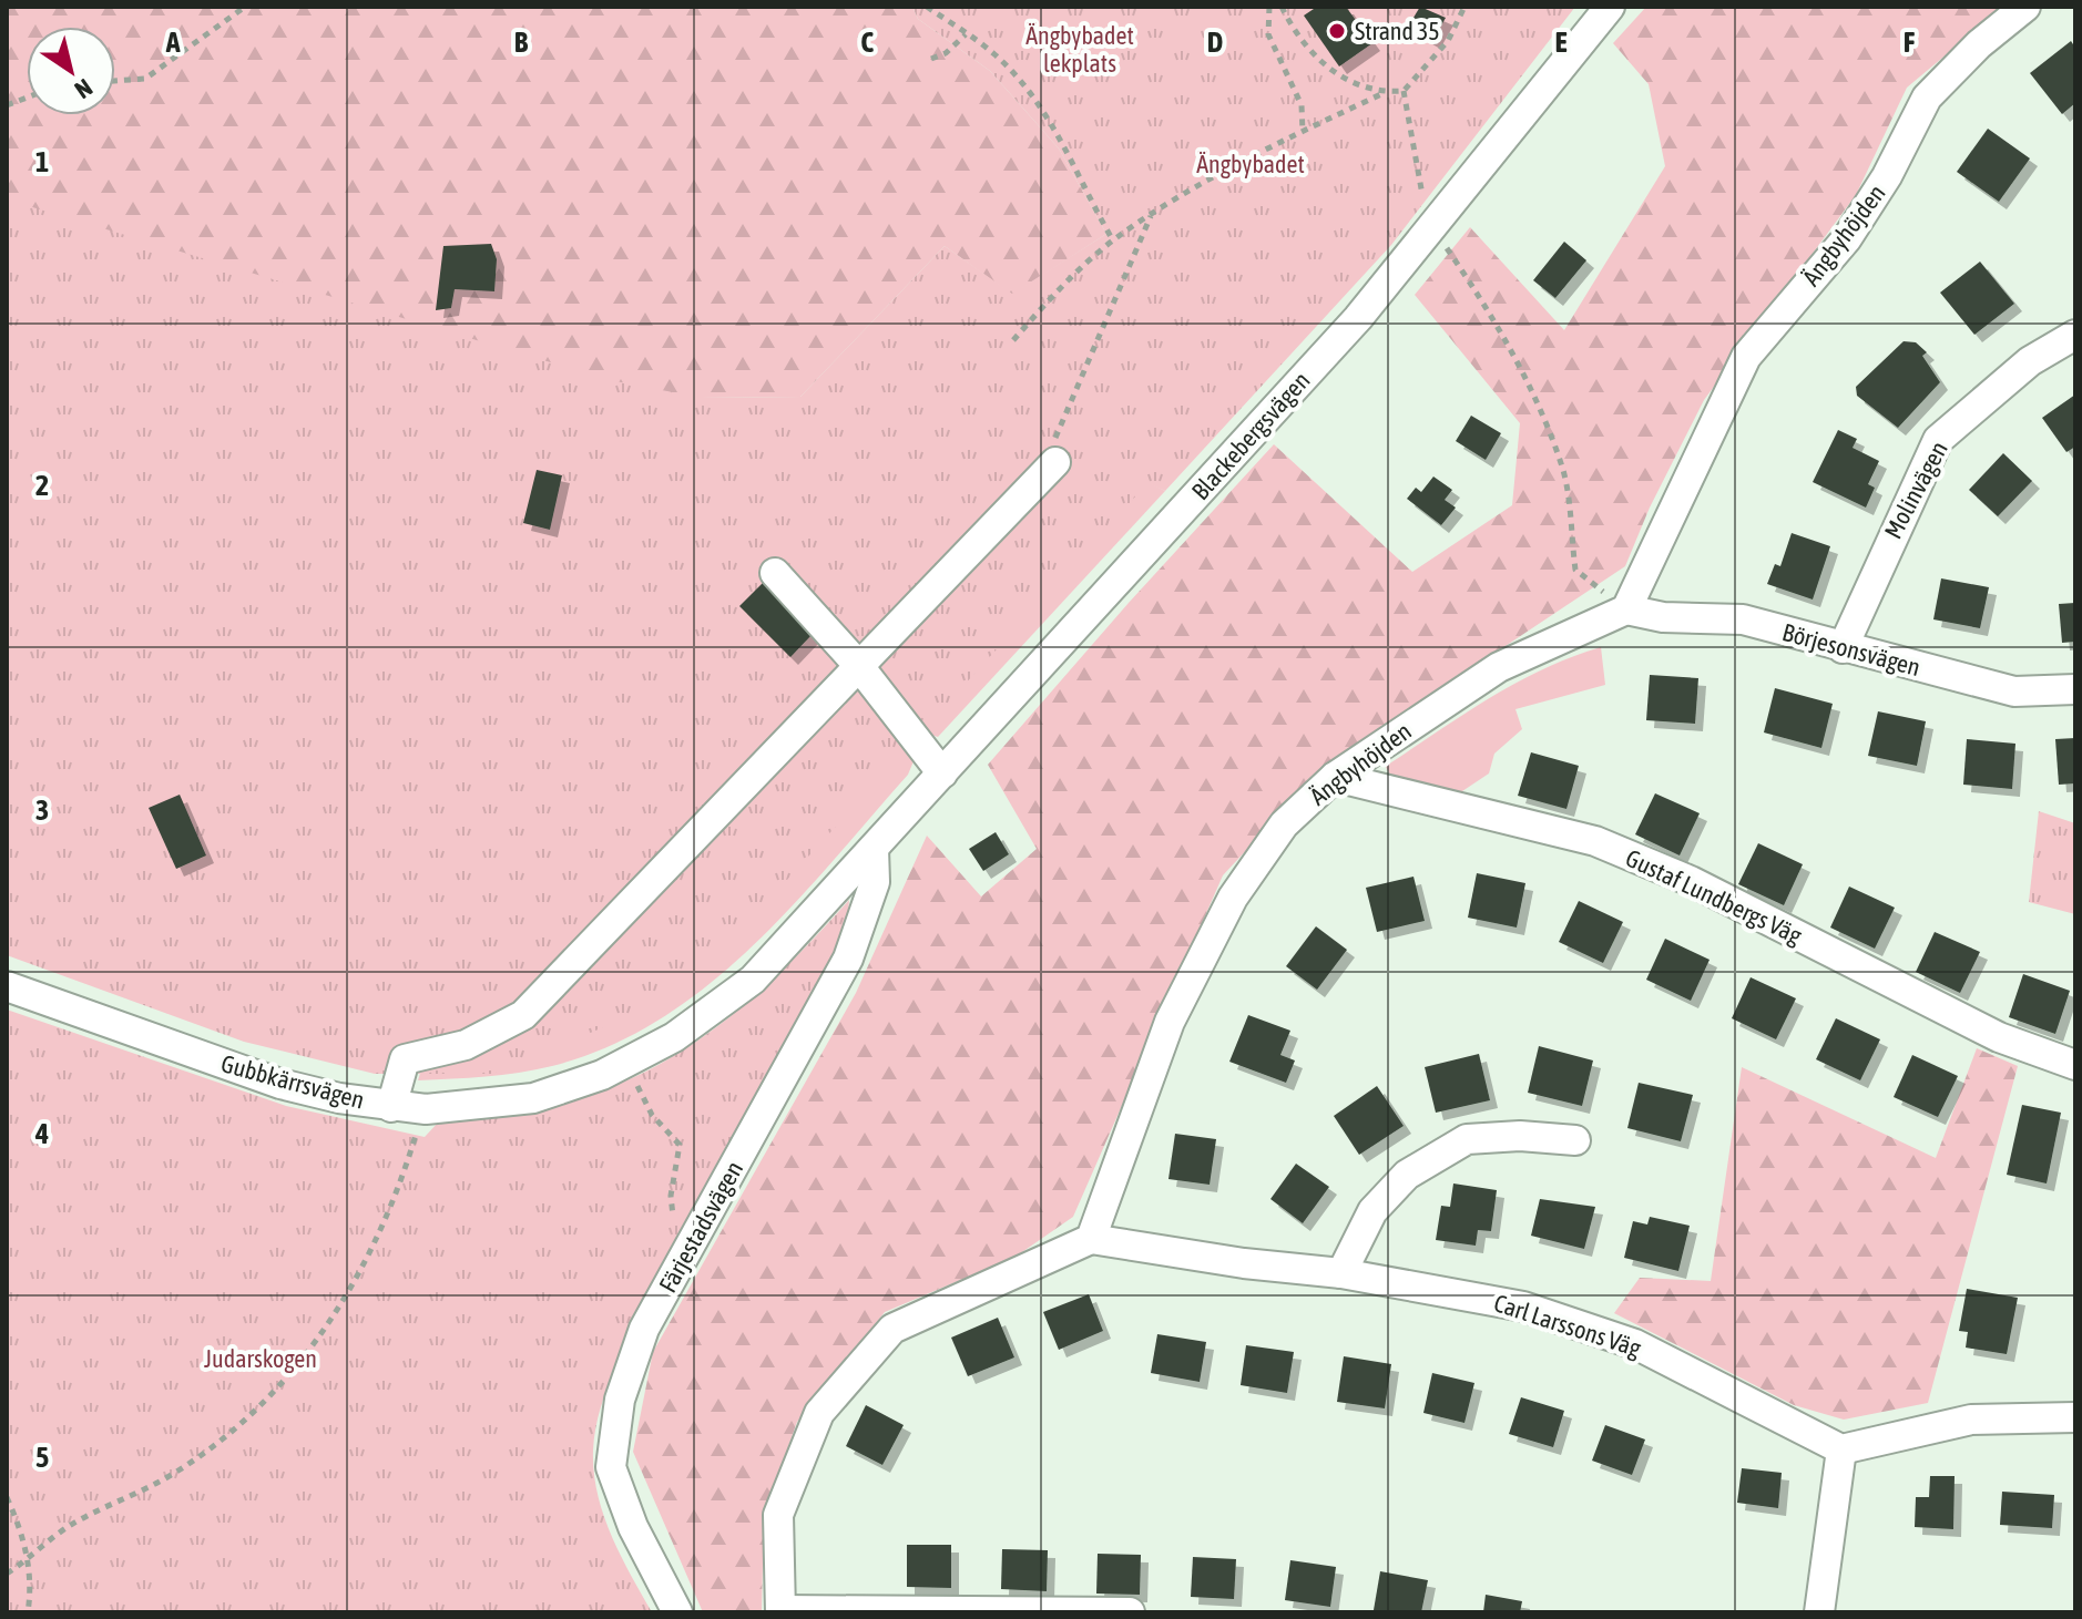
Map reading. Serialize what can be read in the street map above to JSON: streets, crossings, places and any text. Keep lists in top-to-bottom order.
{
  "streets": {
    "street": [
      "Ängbyhöjden",
      "Blackebergsvägen",
      "Molinvägen",
      "Börjesonsvägen",
      "Gustaf Lundbergs Väg",
      "Gubbkärrsvägen",
      "Färjestadsvägen",
      "Carl Larssons Väg"
    ]
  },
  "crossings": [
    ["Ängbyhöjden", "Börjesonsvägen"],
    ["Ängbyhöjden", "Gustaf Lundbergs Väg"],
    ["Ängbyhöjden", "Carl Larssons Väg"],
    ["Blackebergsvägen", "Gubbkärrsvägen"],
    ["Blackebergsvägen", "Färjestadsvägen"],
    ["Molinvägen", "Börjesonsvägen"],
    ["Gubbkärrsvägen", "Färjestadsvägen"]
  ],
  "parks": ["Ängbybadet lekplats", "Ängbybadet", "Judarskogen"],
  "places": ["Strand 35"],
  "north": "bottom right",
  "grid": {
    "columns": [
      "A",
      "B",
      "C",
      "D",
      "E",
      "F"
    ],
    "rows": [
      "1",
      "2",
      "3",
      "4",
      "5"
    ]
  }
}
